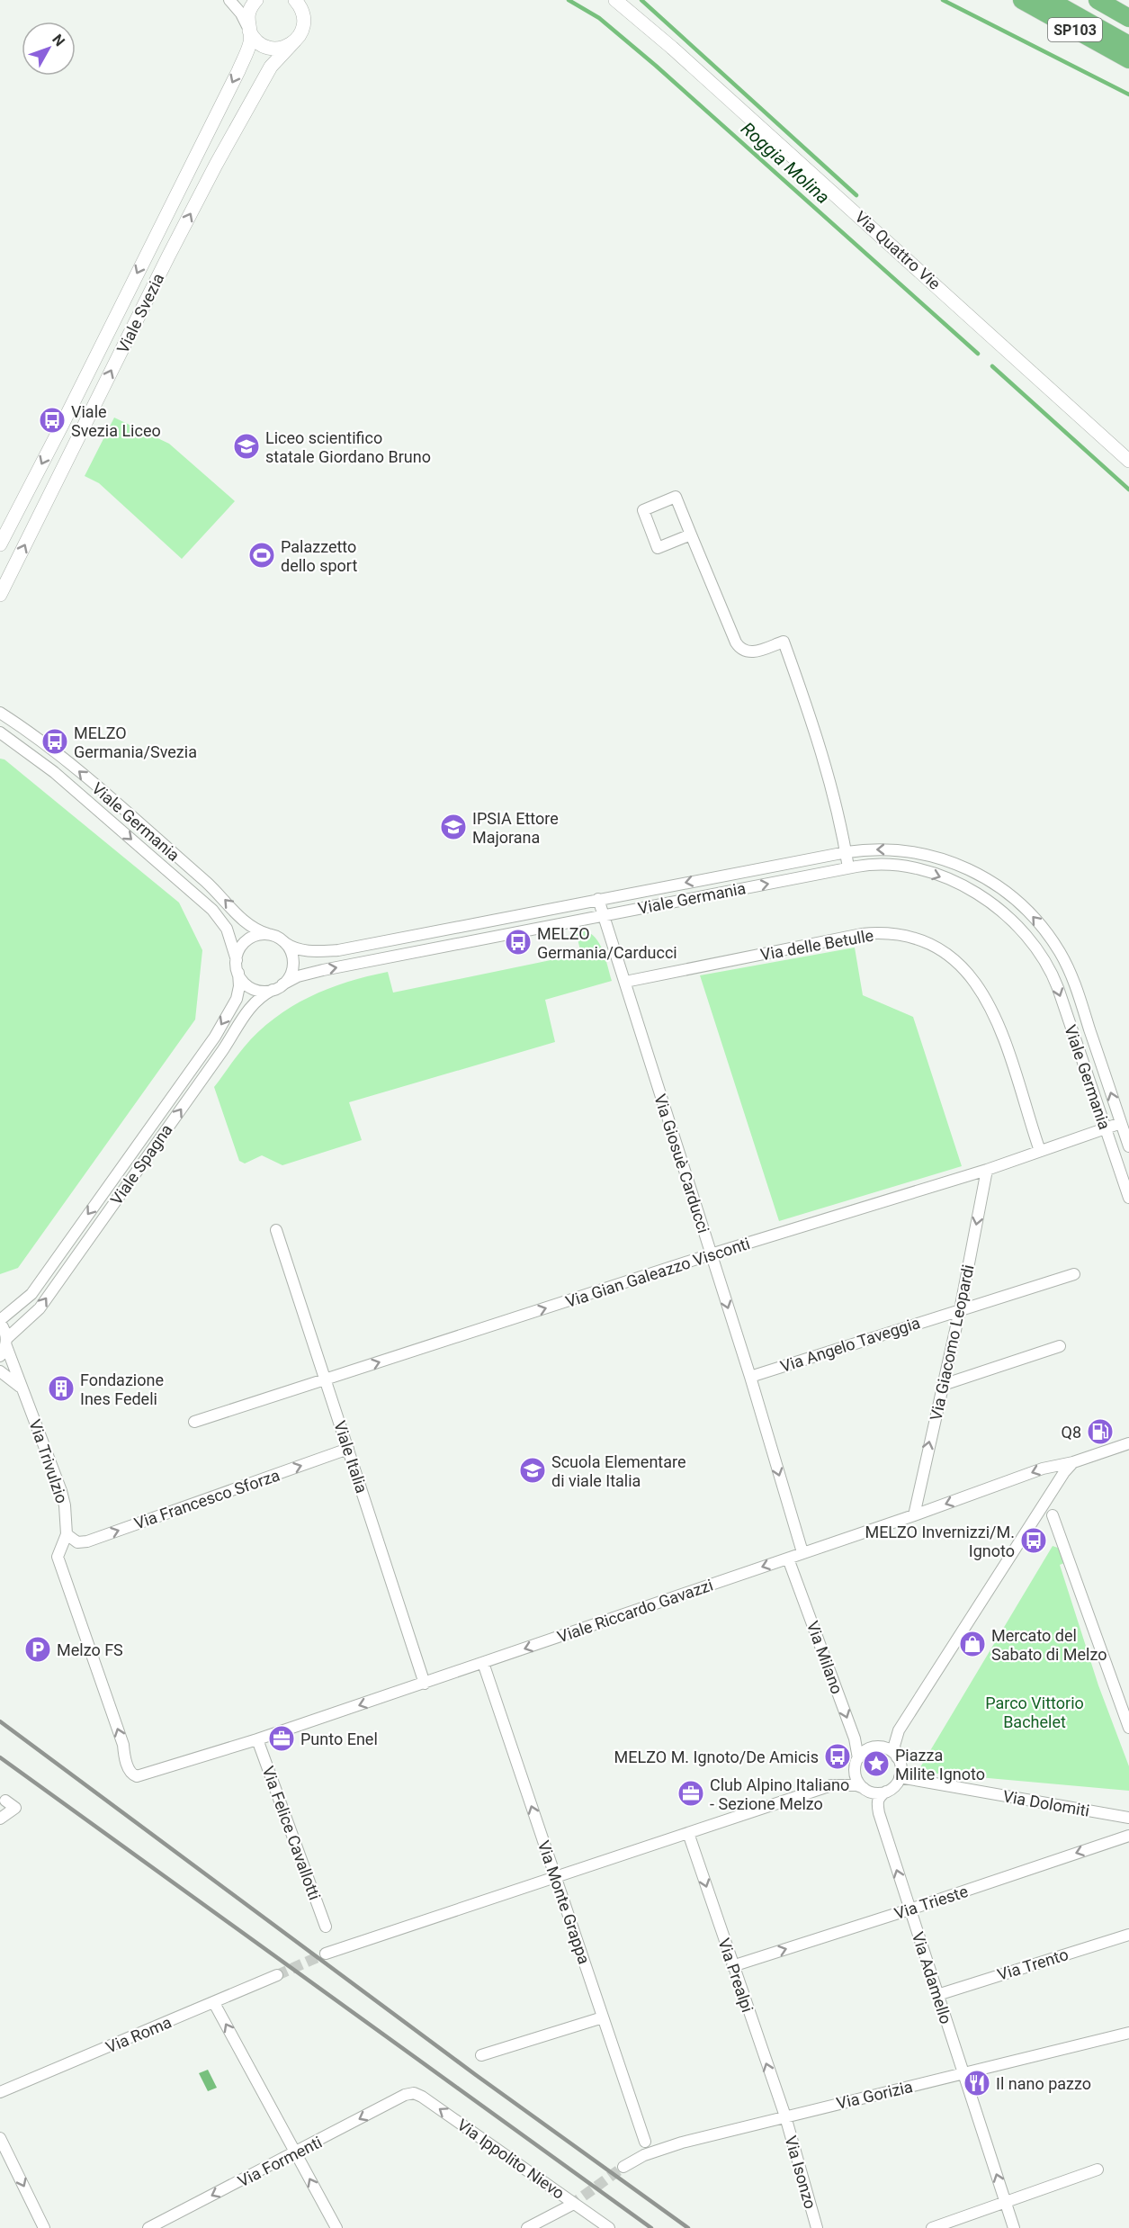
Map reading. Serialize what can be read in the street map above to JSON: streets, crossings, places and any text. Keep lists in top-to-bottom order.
{
  "streets": {
    "highway": ["SP103"],
    "street": [
      "Via Quattro Vie",
      "Viale Svezia",
      "Viale Germania",
      "Via delle Betulle",
      "Via Giosuè Carducci",
      "Viale Spagna",
      "Via Gian Galeazzo Visconti",
      "Via Giacomo Leopardi",
      "Via Angelo Taveggia",
      "Viale Italia",
      "Via Trivulzio",
      "Via Francesco Sforza",
      "Viale Riccardo Gavazzi",
      "Via Milano",
      "Via Dolomiti",
      "Via Felice Cavallotti",
      "Via Monte Grappa",
      "Via Trieste",
      "Via Trento",
      "Via Prealpi",
      "Via Adamello",
      "Via Roma",
      "Via Gorizia",
      "Via Ippolito Nievo",
      "Via Formenti",
      "Via Isonzo"
    ]
  },
  "crossings": [
    ["Viale Germania", "Via Giosuè Carducci"],
    ["Viale Germania", "Viale Spagna"],
    ["Viale Germania", "Via Gian Galeazzo Visconti"],
    ["Via delle Betulle", "Via Giosuè Carducci"],
    ["Via delle Betulle", "Via Gian Galeazzo Visconti"],
    ["Via Giosuè Carducci", "Via Gian Galeazzo Visconti"],
    ["Via Giosuè Carducci", "Via Angelo Taveggia"],
    ["Via Giosuè Carducci", "Viale Riccardo Gavazzi"],
    ["Viale Spagna", "Via Trivulzio"],
    ["Via Gian Galeazzo Visconti", "Via Giacomo Leopardi"],
    ["Via Gian Galeazzo Visconti", "Viale Italia"],
    ["Via Giacomo Leopardi", "Via Angelo Taveggia"],
    ["Via Giacomo Leopardi", "Viale Riccardo Gavazzi"],
    ["Viale Italia", "Via Francesco Sforza"],
    ["Viale Italia", "Viale Riccardo Gavazzi"],
    ["Via Trivulzio", "Via Francesco Sforza"],
    ["Via Trivulzio", "Viale Riccardo Gavazzi"],
    ["Viale Riccardo Gavazzi", "Via Milano"],
    ["Viale Riccardo Gavazzi", "Via Felice Cavallotti"],
    ["Viale Riccardo Gavazzi", "Via Monte Grappa"],
    ["Via Milano", "Via Dolomiti"],
    ["Via Milano", "Via Adamello"],
    ["Via Dolomiti", "Via Adamello"],
    ["Via Trieste", "Via Prealpi"],
    ["Via Trieste", "Via Adamello"],
    ["Via Trento", "Via Adamello"],
    ["Via Prealpi", "Via Gorizia"],
    ["Via Prealpi", "Via Isonzo"],
    ["Via Adamello", "Via Gorizia"],
    ["Via Gorizia", "Via Isonzo"],
    ["Via Ippolito Nievo", "Via Formenti"]
  ],
  "one_way": [
    "Via Giosuè Carducci",
    "Via Gian Galeazzo Visconti",
    "Via Trivulzio",
    "Via Francesco Sforza",
    "Viale Riccardo Gavazzi",
    "Via Milano",
    "Via Monte Grappa",
    "Via Adamello",
    "Via Ippolito Nievo",
    "Via Formenti"
  ],
  "water": ["Roggia Molina"],
  "parks": ["Parco Vittorio Bachelet"],
  "places": {
    "bus stop": [
      "Viale Svezia Liceo",
      "MELZO Germania/Svezia",
      "MELZO Germania/Carducci",
      "MELZO Invernizzi/M. Ignoto",
      "MELZO M. Ignoto/De Amicis"
    ],
    "school or university": ["Liceo scientifico statale Giordano Bruno", "IPSIA Ettore Majorana", "Scuola Elementare di viale Italia"],
    "sports": ["Palazzetto dello sport"],
    "building": ["Fondazione Ines Fedeli"],
    "fuel station": ["Q8"],
    "shop": ["Mercato del Sabato di Melzo"],
    "parking": ["Melzo FS"],
    "office": ["Punto Enel", "Club Alpino Italiano - Sezione Melzo"],
    "place": ["Piazza Milite Ignoto"],
    "restaurant": ["Il nano pazzo"]
  },
  "north": "top right"
}
